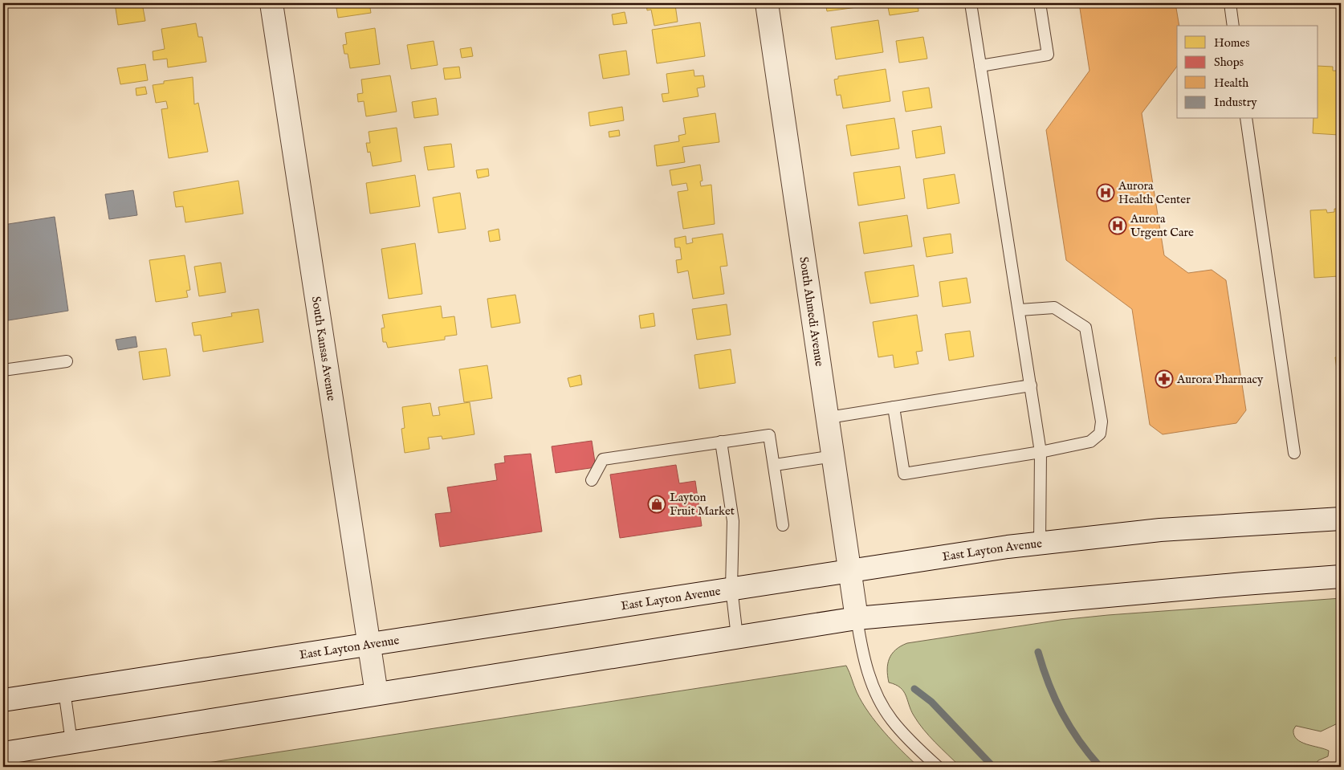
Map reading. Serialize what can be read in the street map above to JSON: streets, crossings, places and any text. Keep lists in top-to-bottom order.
{
  "streets": {
    "main road": ["South Ahmedi Avenue", "South Kansas Avenue", "East Layton Avenue"]
  },
  "crossings": [
    ["South Ahmedi Avenue", "East Layton Avenue"],
    ["South Kansas Avenue", "East Layton Avenue"]
  ],
  "places": {
    "hospital": ["Aurora Health Center", "Aurora Urgent Care"],
    "pharmacy": ["Aurora Pharmacy"],
    "shop": ["Layton Fruit Market"]
  },
  "legend": [
    "Homes",
    "Shops",
    "Health",
    "Industry"
  ]
}
